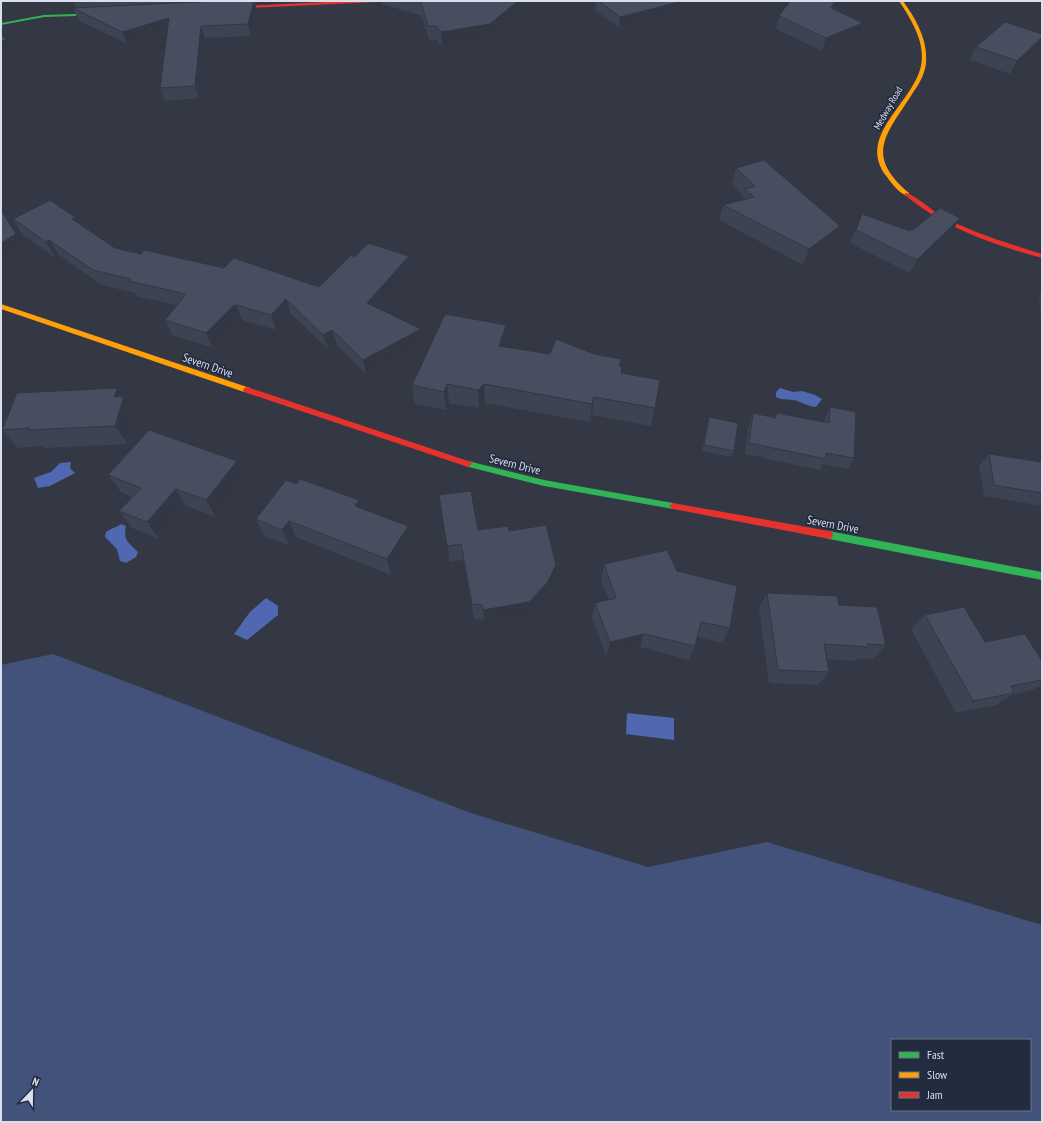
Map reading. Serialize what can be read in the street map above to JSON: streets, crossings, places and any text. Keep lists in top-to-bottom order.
{
  "streets": {
    "street": ["Medway Road", "Severn Drive"]
  },
  "legend": ["Fast", "Slow", "Jam"],
  "north": "top"
}
